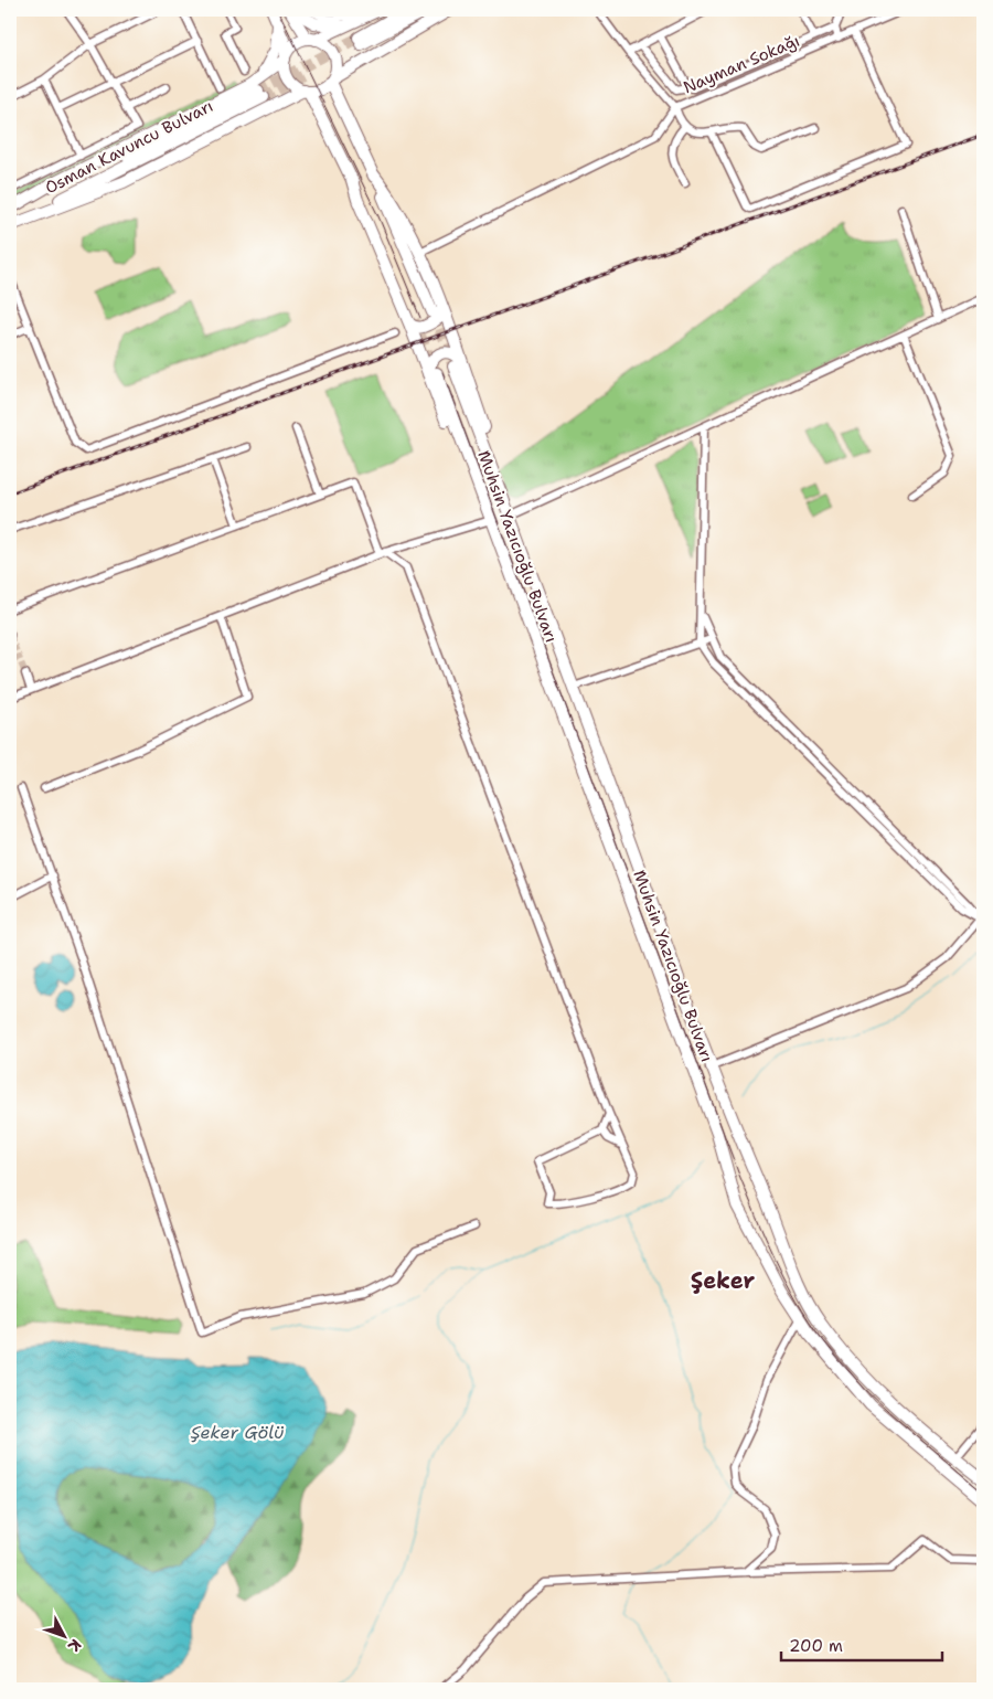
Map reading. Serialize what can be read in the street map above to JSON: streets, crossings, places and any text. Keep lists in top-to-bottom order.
{
  "streets": {
    "highway": ["Osman Kavuncu Bulvarı", "Muhsin Yazıcıoğlu Bulvarı"],
    "street": ["Nayman Sokağı"]
  },
  "districts": ["Şeker"],
  "water": ["Şeker Gölü"],
  "scale_bar": "200 m",
  "north": "bottom right"
}
